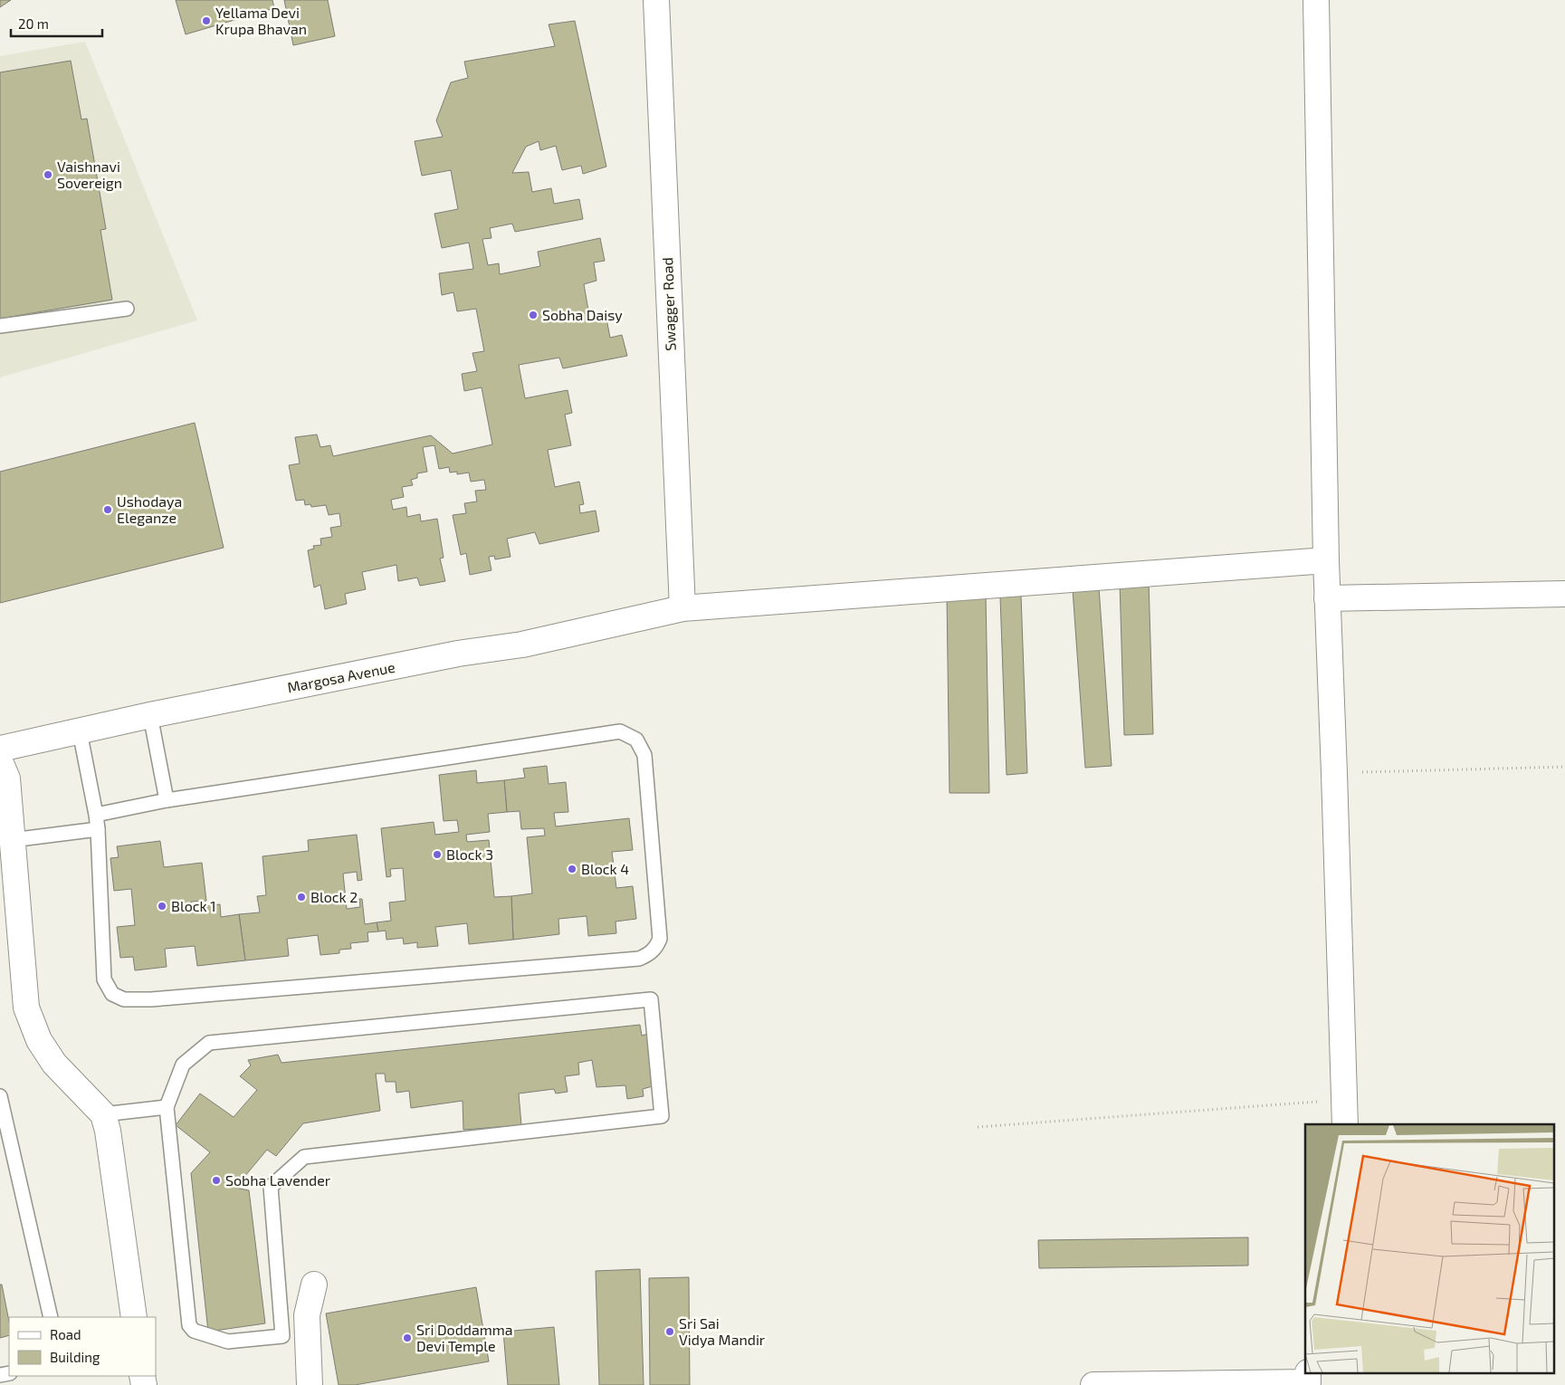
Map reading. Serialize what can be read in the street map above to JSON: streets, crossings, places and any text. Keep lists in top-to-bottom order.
{
  "streets": {
    "street": ["Swagger Road", "Margosa Avenue"]
  },
  "crossings": [
    ["Swagger Road", "Margosa Avenue"]
  ],
  "places": [
    "Yellama Devi Krupa Bhavan",
    "Vaishnavi Sovereign",
    "Sobha Daisy",
    "Ushodaya Eleganze",
    "Block 3",
    "Block 4",
    "Block 2",
    "Block 1",
    "Sobha Lavender",
    "Sri Sai Vidya Mandir",
    "Sri Doddamma Devi Temple"
  ],
  "legend": ["Road", "Building"],
  "scale_bar": "20 m"
}
